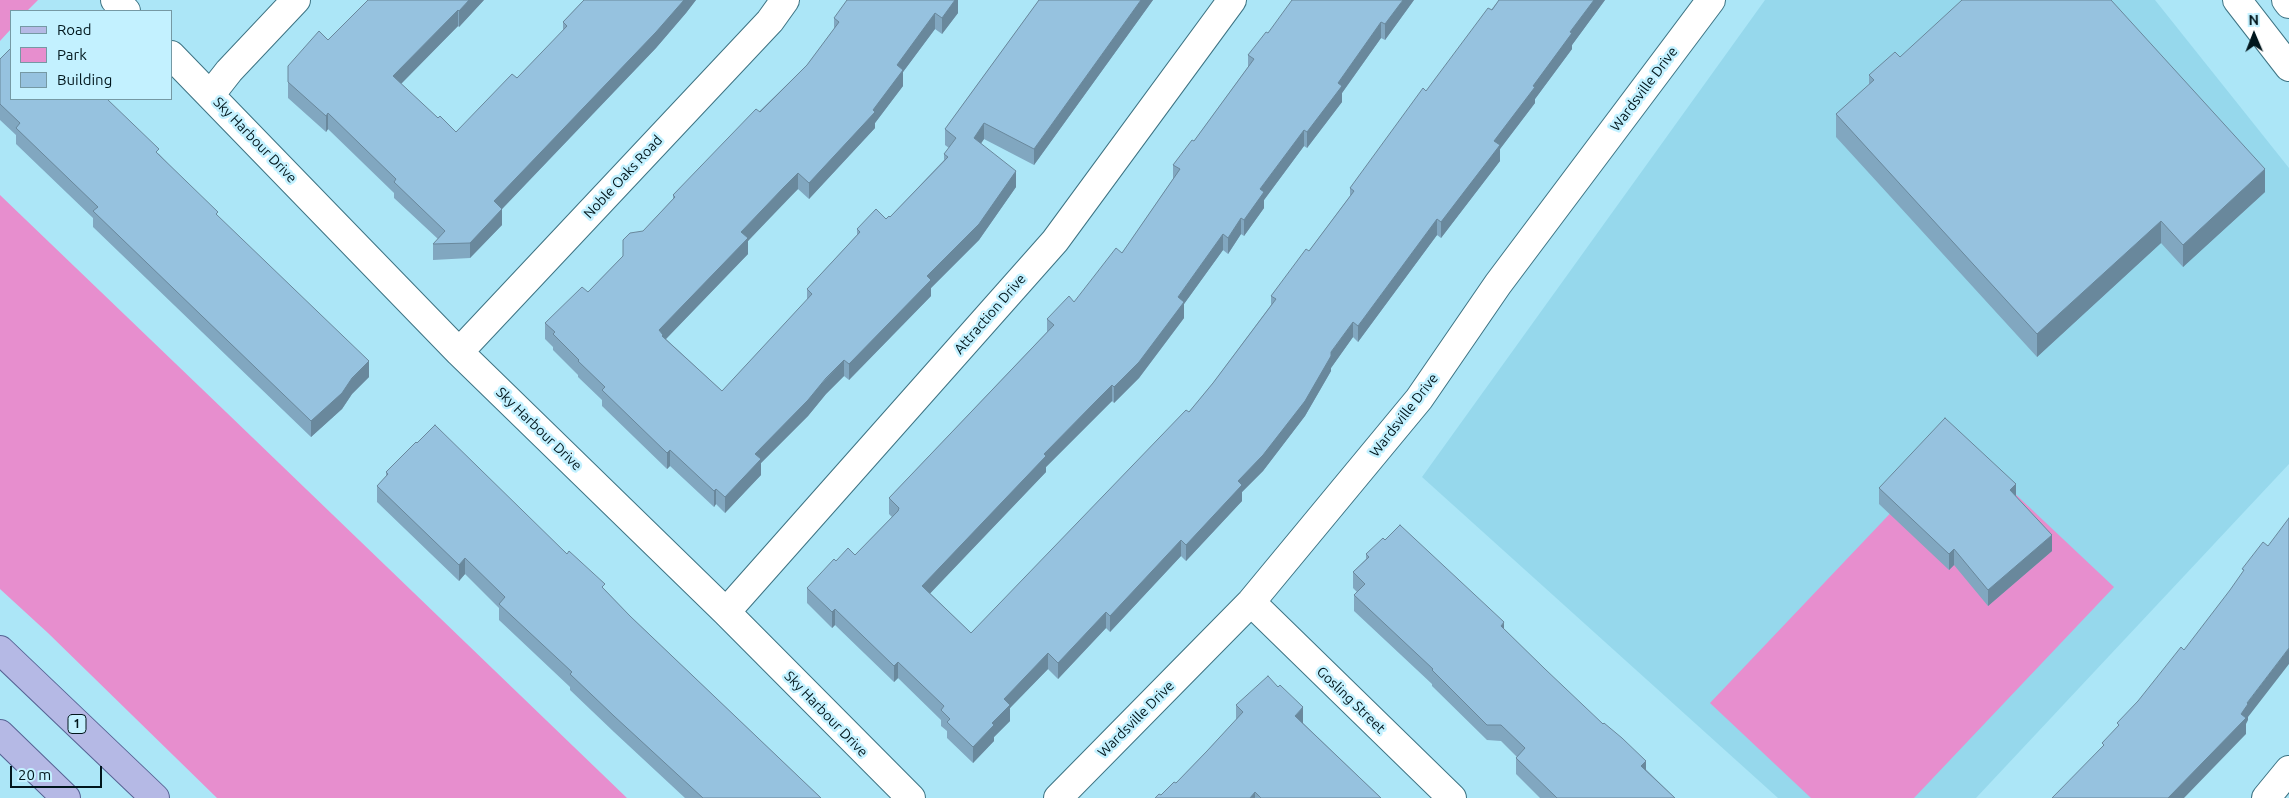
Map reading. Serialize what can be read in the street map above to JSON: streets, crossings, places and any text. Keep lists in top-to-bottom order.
{
  "streets": {
    "main road": ["1"],
    "street": [
      "Wardsville Drive",
      "Sky Harbour Drive",
      "Noble Oaks Road",
      "Attraction Drive",
      "Gosling Street"
    ]
  },
  "crossings": [
    ["Wardsville Drive", "Gosling Street"],
    ["Sky Harbour Drive", "Noble Oaks Road"],
    ["Sky Harbour Drive", "Attraction Drive"]
  ],
  "legend": ["Road", "Park", "Building"],
  "scale_bar": "20 m",
  "north": "top"
}
